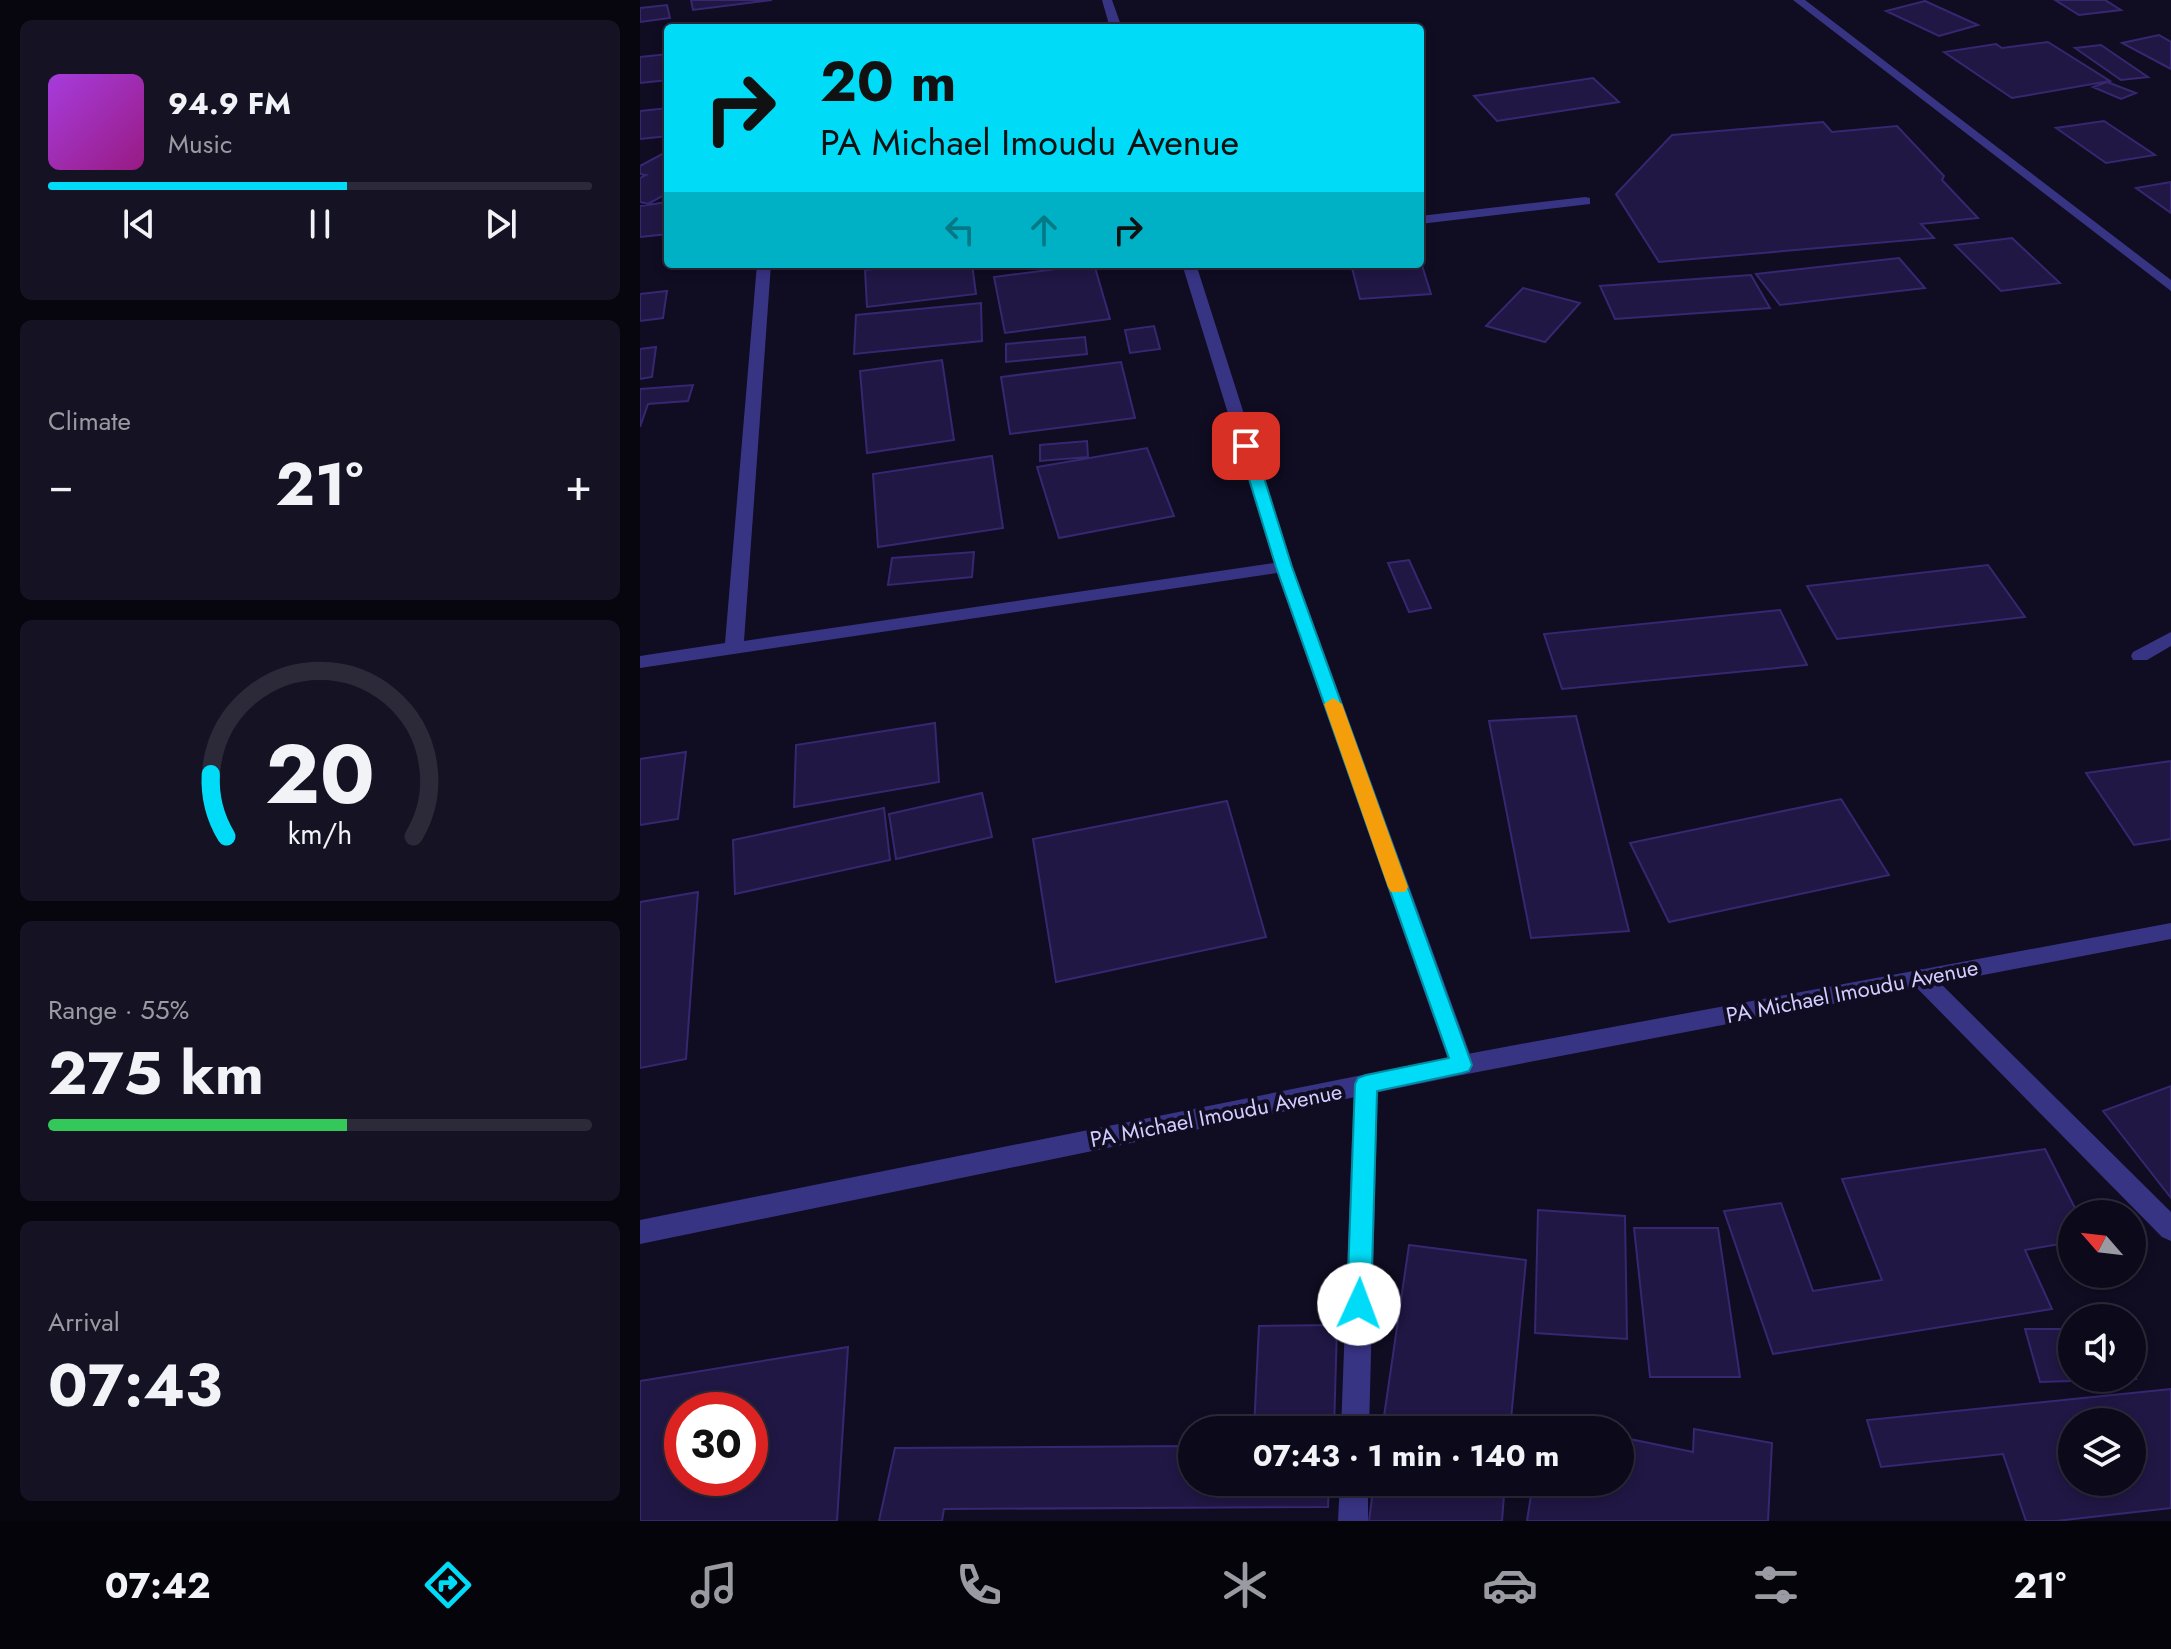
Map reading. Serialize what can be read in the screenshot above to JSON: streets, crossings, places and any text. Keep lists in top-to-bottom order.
{
  "streets": {
    "street": ["PA Michael Imoudu Avenue"]
  },
  "north": "top left",
  "page": {
    "turn": ["20 m", "PA Michael Imoudu Avenue"],
    "song": ["94.9 FM", "Music"],
    "tile": [
      "Climate",
      ["Range · 55%", "275 km"],
      ["Arrival", "07:43"]
    ],
    "heat": ["−", "21°", "+"],
    "limit": "30",
    "trip": "07:43 · 1 min · 140 m",
    "tabs": ["07:42", "21°"],
    "gauge": ["20", "km/h"]
  }
}
